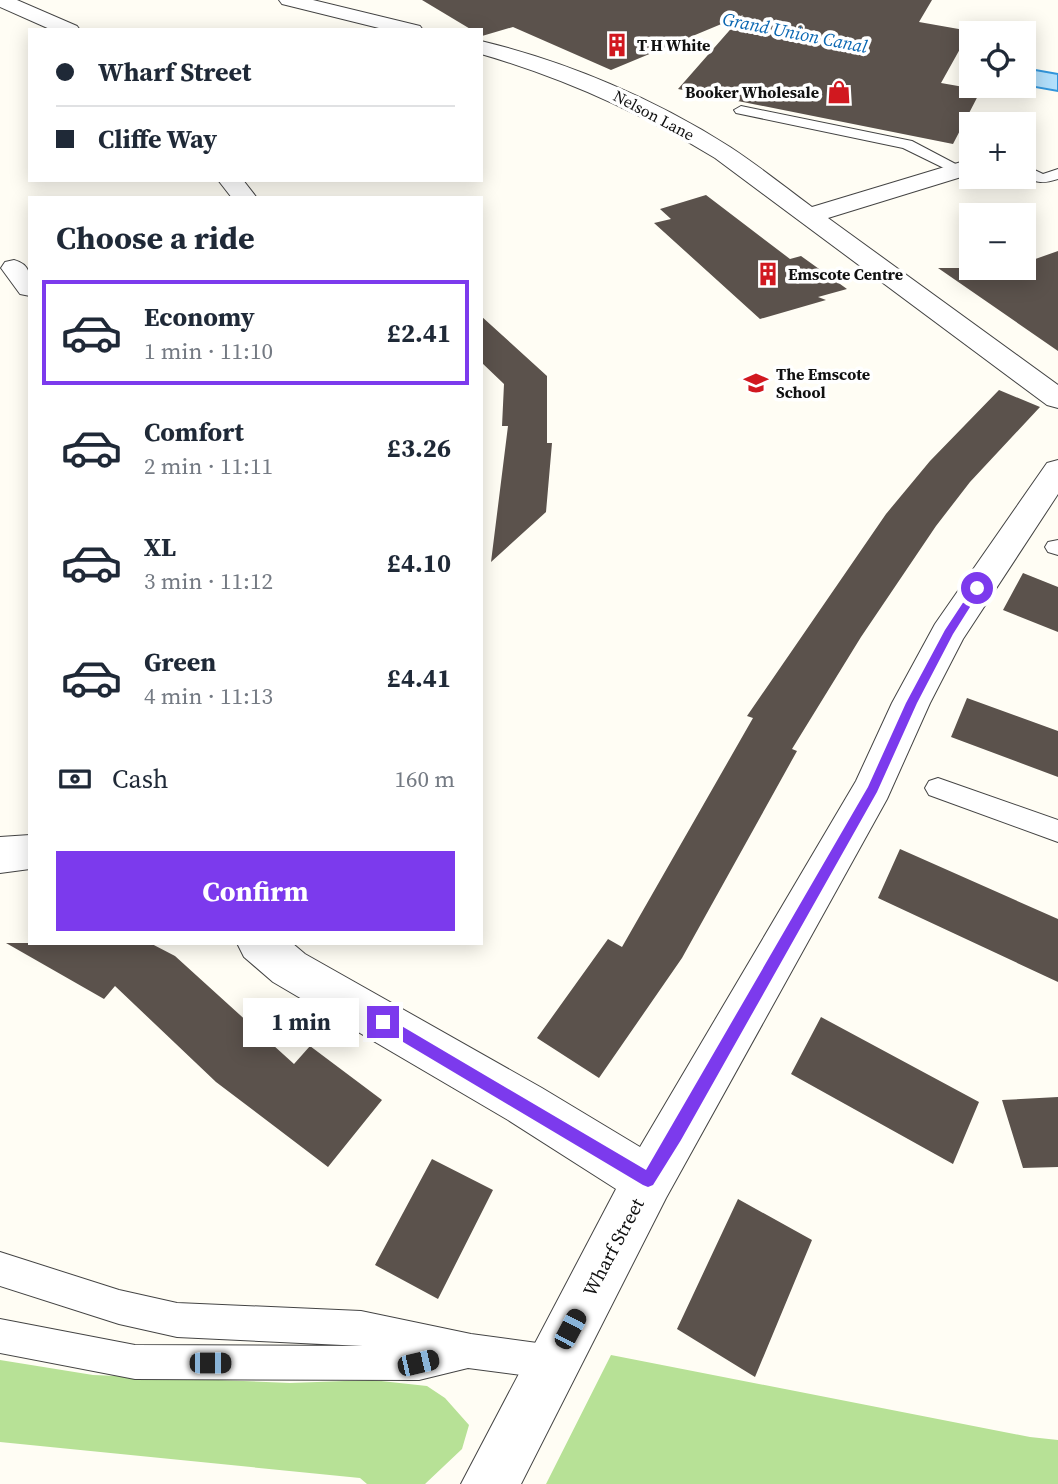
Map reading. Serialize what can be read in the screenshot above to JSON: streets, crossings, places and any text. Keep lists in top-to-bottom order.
{
  "streets": {
    "street": ["Nelson Lane", "Wharf Street"]
  },
  "water": ["Grand Union Canal"],
  "places": {
    "building": ["T H White", "Emscote Centre"],
    "shop": ["Booker Wholesale"],
    "school or university": ["The Emscote School"]
  },
  "page": {
    "map_buttons": ["+", "−"],
    "banner": ["Wharf Street", "Cliffe Way"],
    "heading": "Choose a ride",
    "list": [
      {
        "name": "Economy",
        "note": "1 min · 11:10",
        "value": "£2.41"
      },
      {
        "name": "Comfort",
        "note": "2 min · 11:11",
        "value": "£3.26"
      },
      {
        "name": "XL",
        "note": "3 min · 11:12",
        "value": "£4.10"
      },
      {
        "name": "Green",
        "note": "4 min · 11:13",
        "value": "£4.41"
      }
    ],
    "pay": ["Cash", "160 m"],
    "buttons": "Confirm",
    "bubble": "1 min"
  }
}
